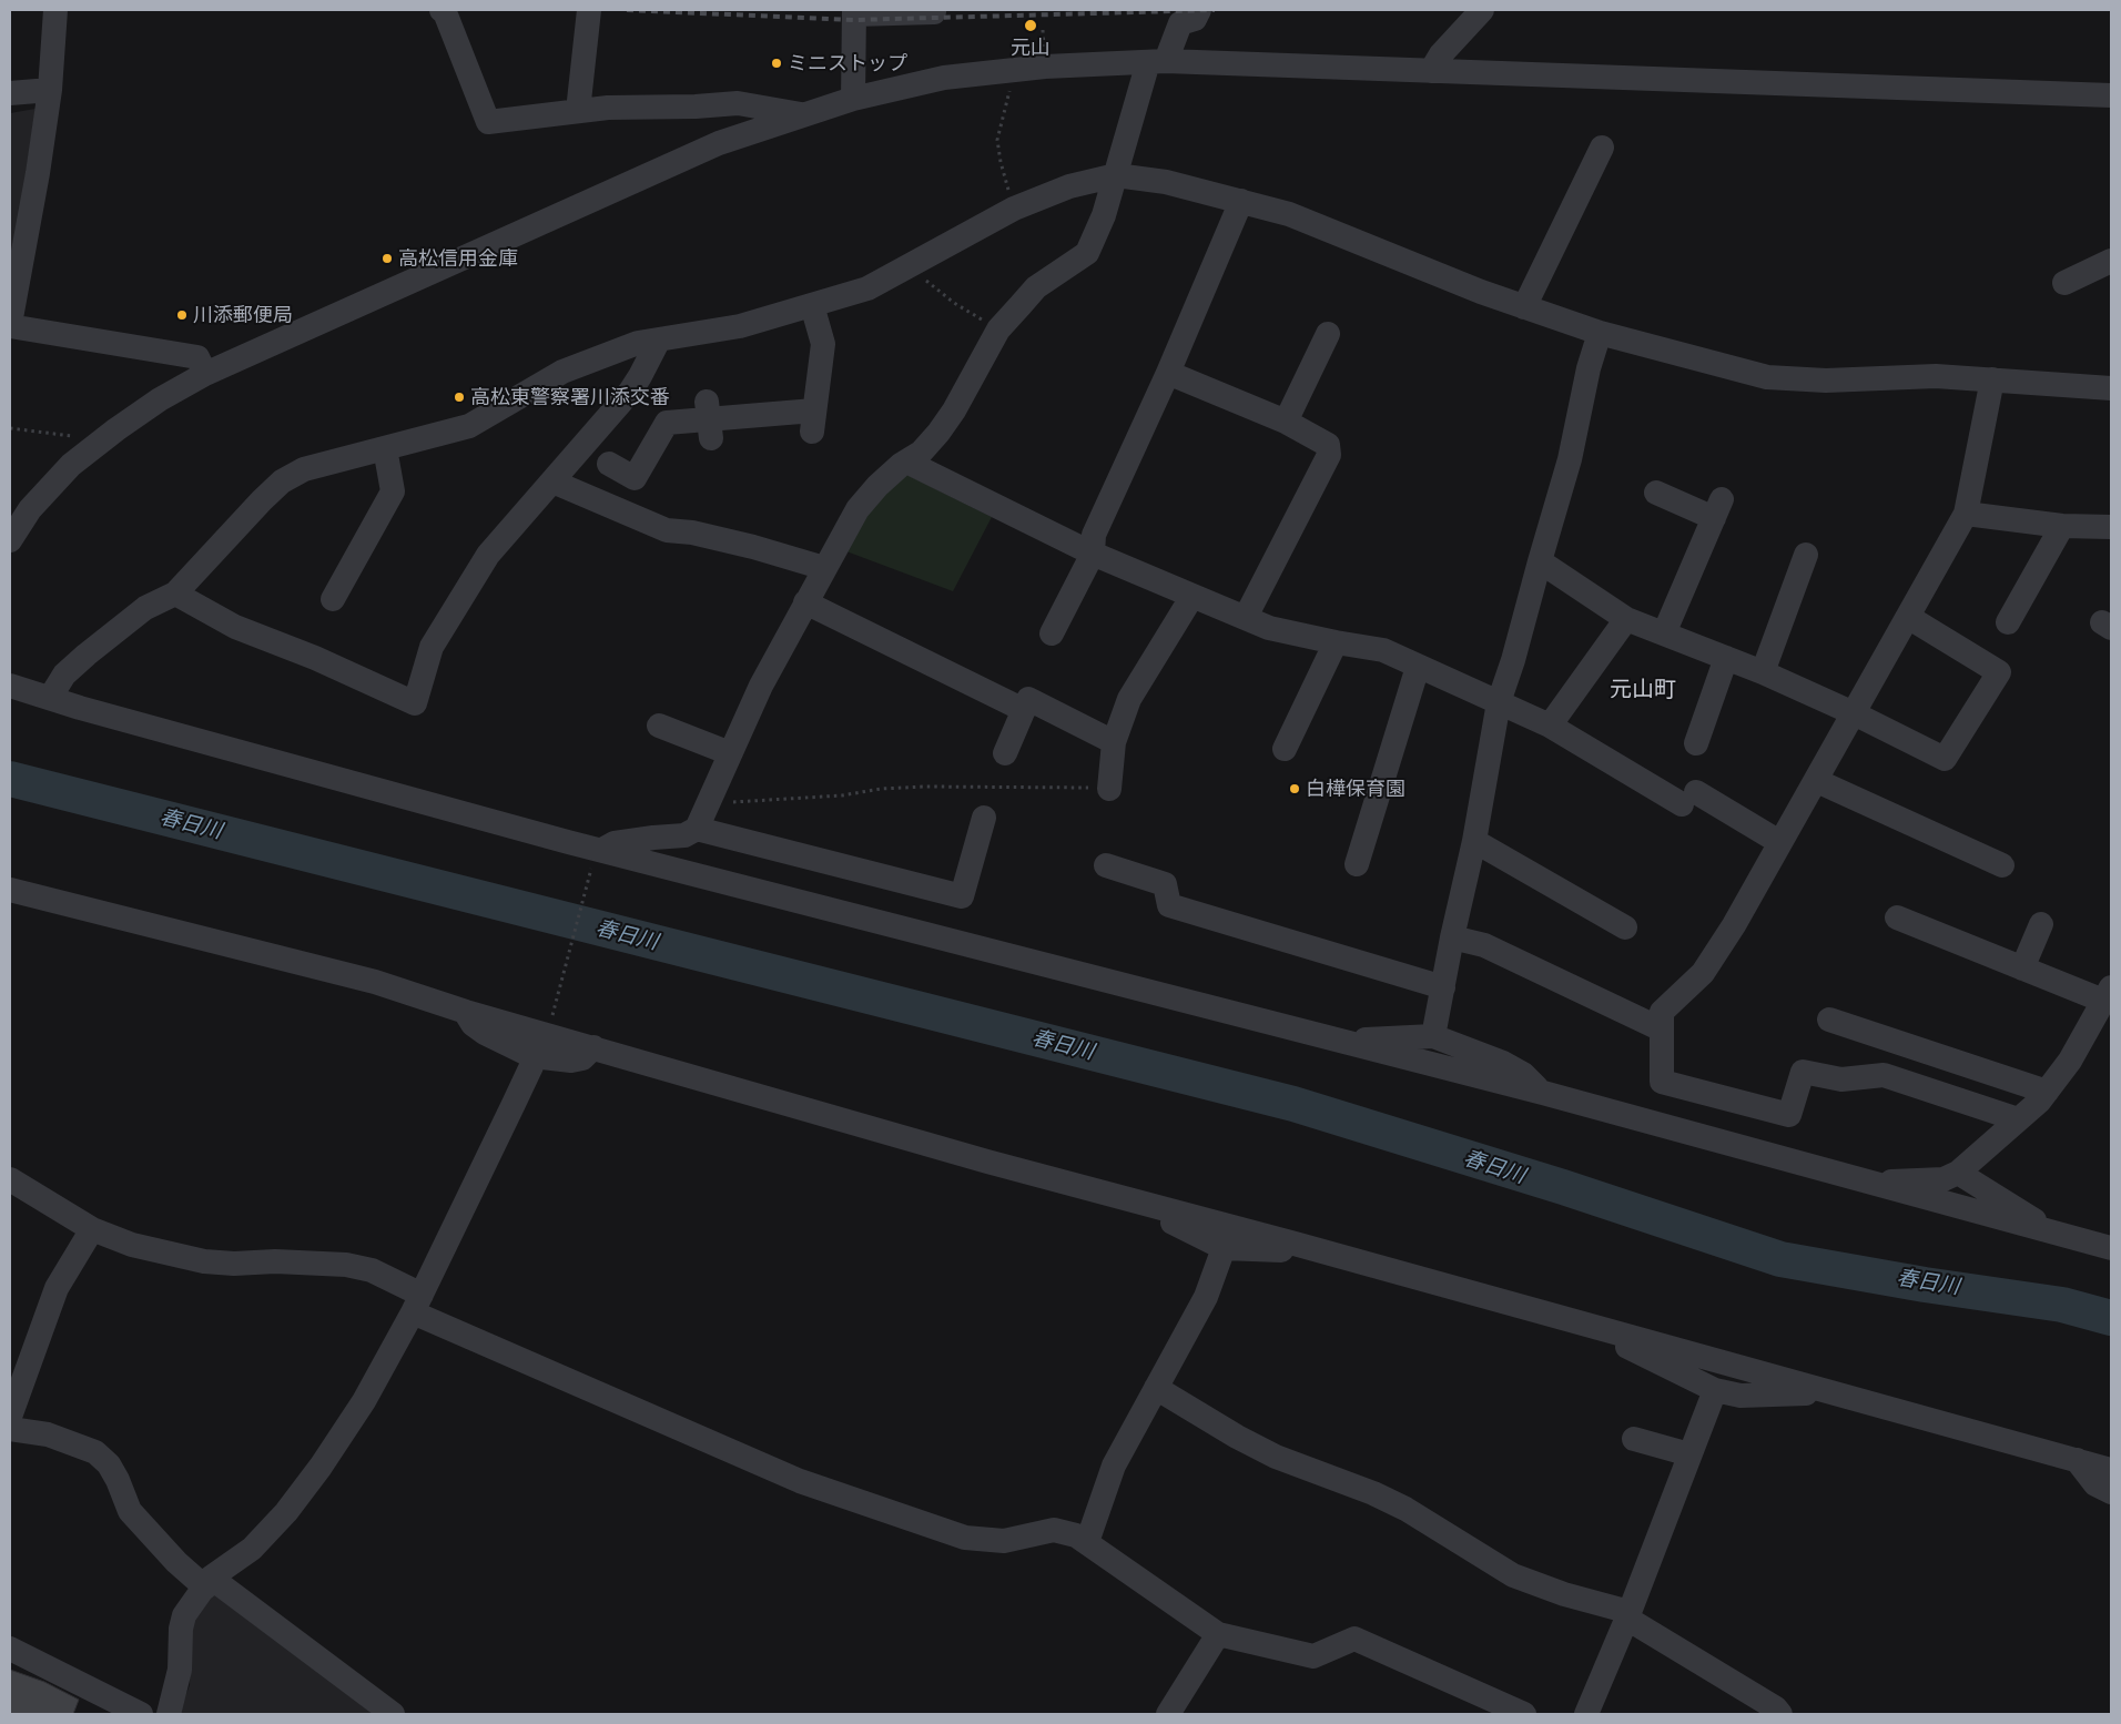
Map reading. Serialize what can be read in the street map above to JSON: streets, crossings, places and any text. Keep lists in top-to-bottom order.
{
  "districts": ["元山町"],
  "water": ["春日川"],
  "places": [
    "元山",
    "ミニストップ",
    "高松信用金庫",
    "川添郵便局",
    "高松東警察署川添交番",
    "白樺保育園"
  ]
}
